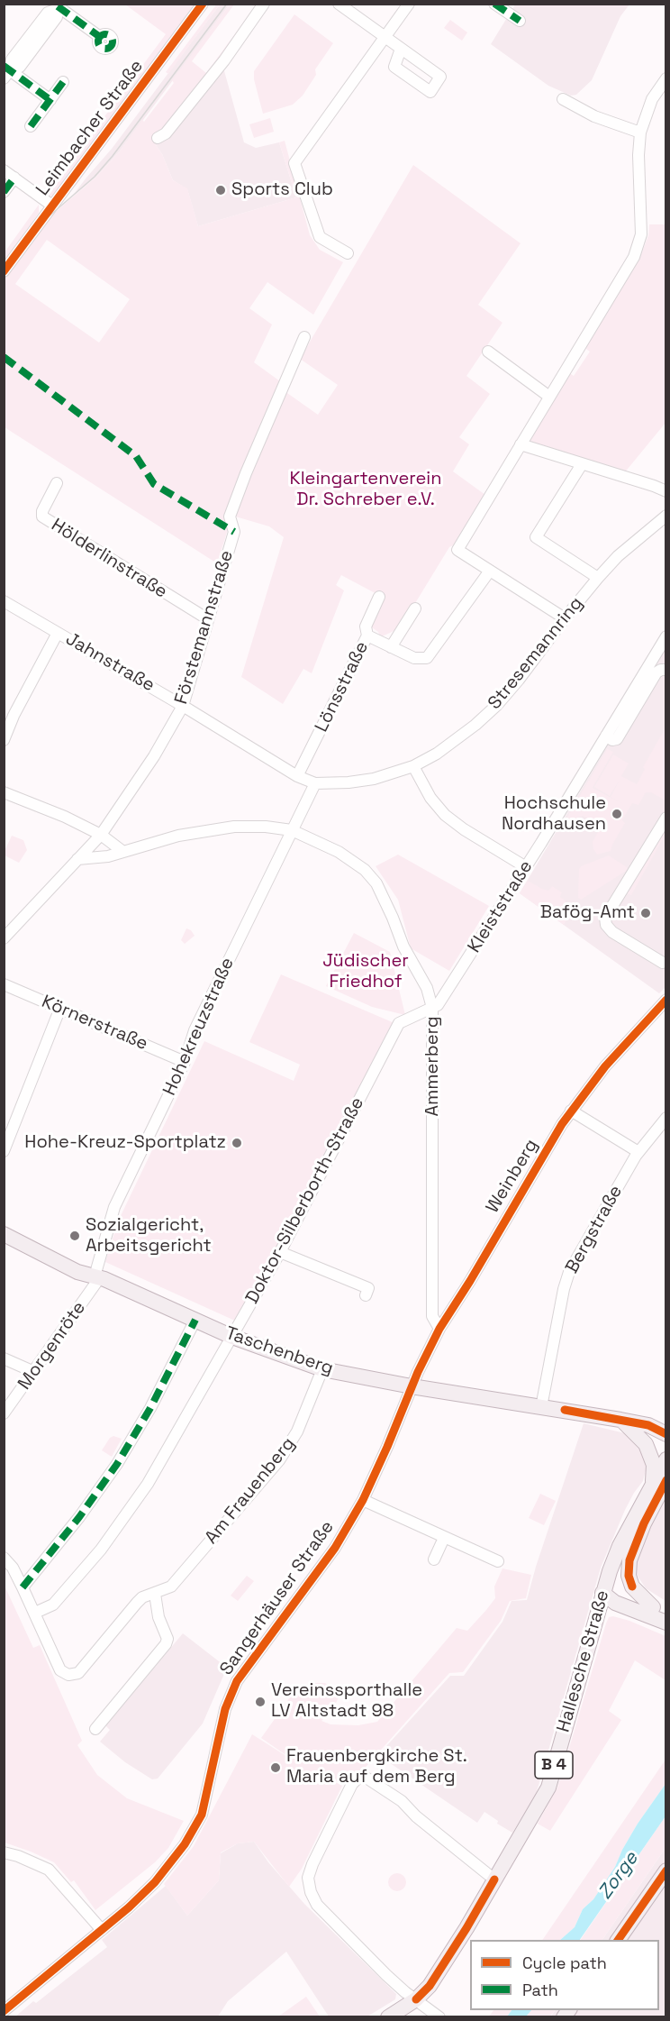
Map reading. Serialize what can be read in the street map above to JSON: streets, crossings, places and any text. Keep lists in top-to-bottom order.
{
  "streets": {
    "main road": ["Taschenberg", "Hallesche Straße", "B 4"],
    "street": [
      "Leimbacher Straße",
      "Hölderlinstraße",
      "Förstemannstraße",
      "Stresemannring",
      "Jahnstraße",
      "Lönsstraße",
      "Kleiststraße",
      "Körnerstraße",
      "Hohekreuzstraße",
      "Ammerberg",
      "Weinberg",
      "Doktor-Silberborth-Straße",
      "Bergstraße",
      "Morgenröte",
      "Am Frauenberg",
      "Sangerhäuser Straße"
    ]
  },
  "crossings": [
    ["Hölderlinstraße", "Förstemannstraße"],
    ["Förstemannstraße", "Jahnstraße"],
    ["Förstemannstraße", "Ammerberg"],
    ["Stresemannring", "Jahnstraße"],
    ["Stresemannring", "Lönsstraße"],
    ["Stresemannring", "Hohekreuzstraße"],
    ["Jahnstraße", "Lönsstraße"],
    ["Kleiststraße", "Ammerberg"],
    ["Kleiststraße", "Doktor-Silberborth-Straße"],
    ["Körnerstraße", "Hohekreuzstraße"],
    ["Hohekreuzstraße", "Ammerberg"],
    ["Hohekreuzstraße", "Morgenröte"],
    ["Hohekreuzstraße", "Taschenberg"],
    ["Ammerberg", "Weinberg"],
    ["Ammerberg", "Doktor-Silberborth-Straße"],
    ["Weinberg", "Taschenberg"],
    ["Weinberg", "Sangerhäuser Straße"],
    ["Doktor-Silberborth-Straße", "Taschenberg"],
    ["Doktor-Silberborth-Straße", "Am Frauenberg"],
    ["Bergstraße", "Taschenberg"],
    ["Morgenröte", "Taschenberg"],
    ["Taschenberg", "Am Frauenberg"],
    ["Taschenberg", "Sangerhäuser Straße"],
    ["Hallesche Straße", "B 4"]
  ],
  "water": ["Zorge"],
  "parks": ["Kleingartenverein Dr. Schreber e.V.", "Jüdischer Friedhof"],
  "places": [
    "Sports Club",
    "Hochschule Nordhausen",
    "Bafög-Amt",
    "Hohe-Kreuz-Sportplatz",
    "Sozialgericht, Arbeitsgericht",
    "Vereinssporthalle LV Altstadt 98",
    "Frauenbergkirche St. Maria auf dem Berg"
  ],
  "legend": ["Cycle path", "Path"]
}
